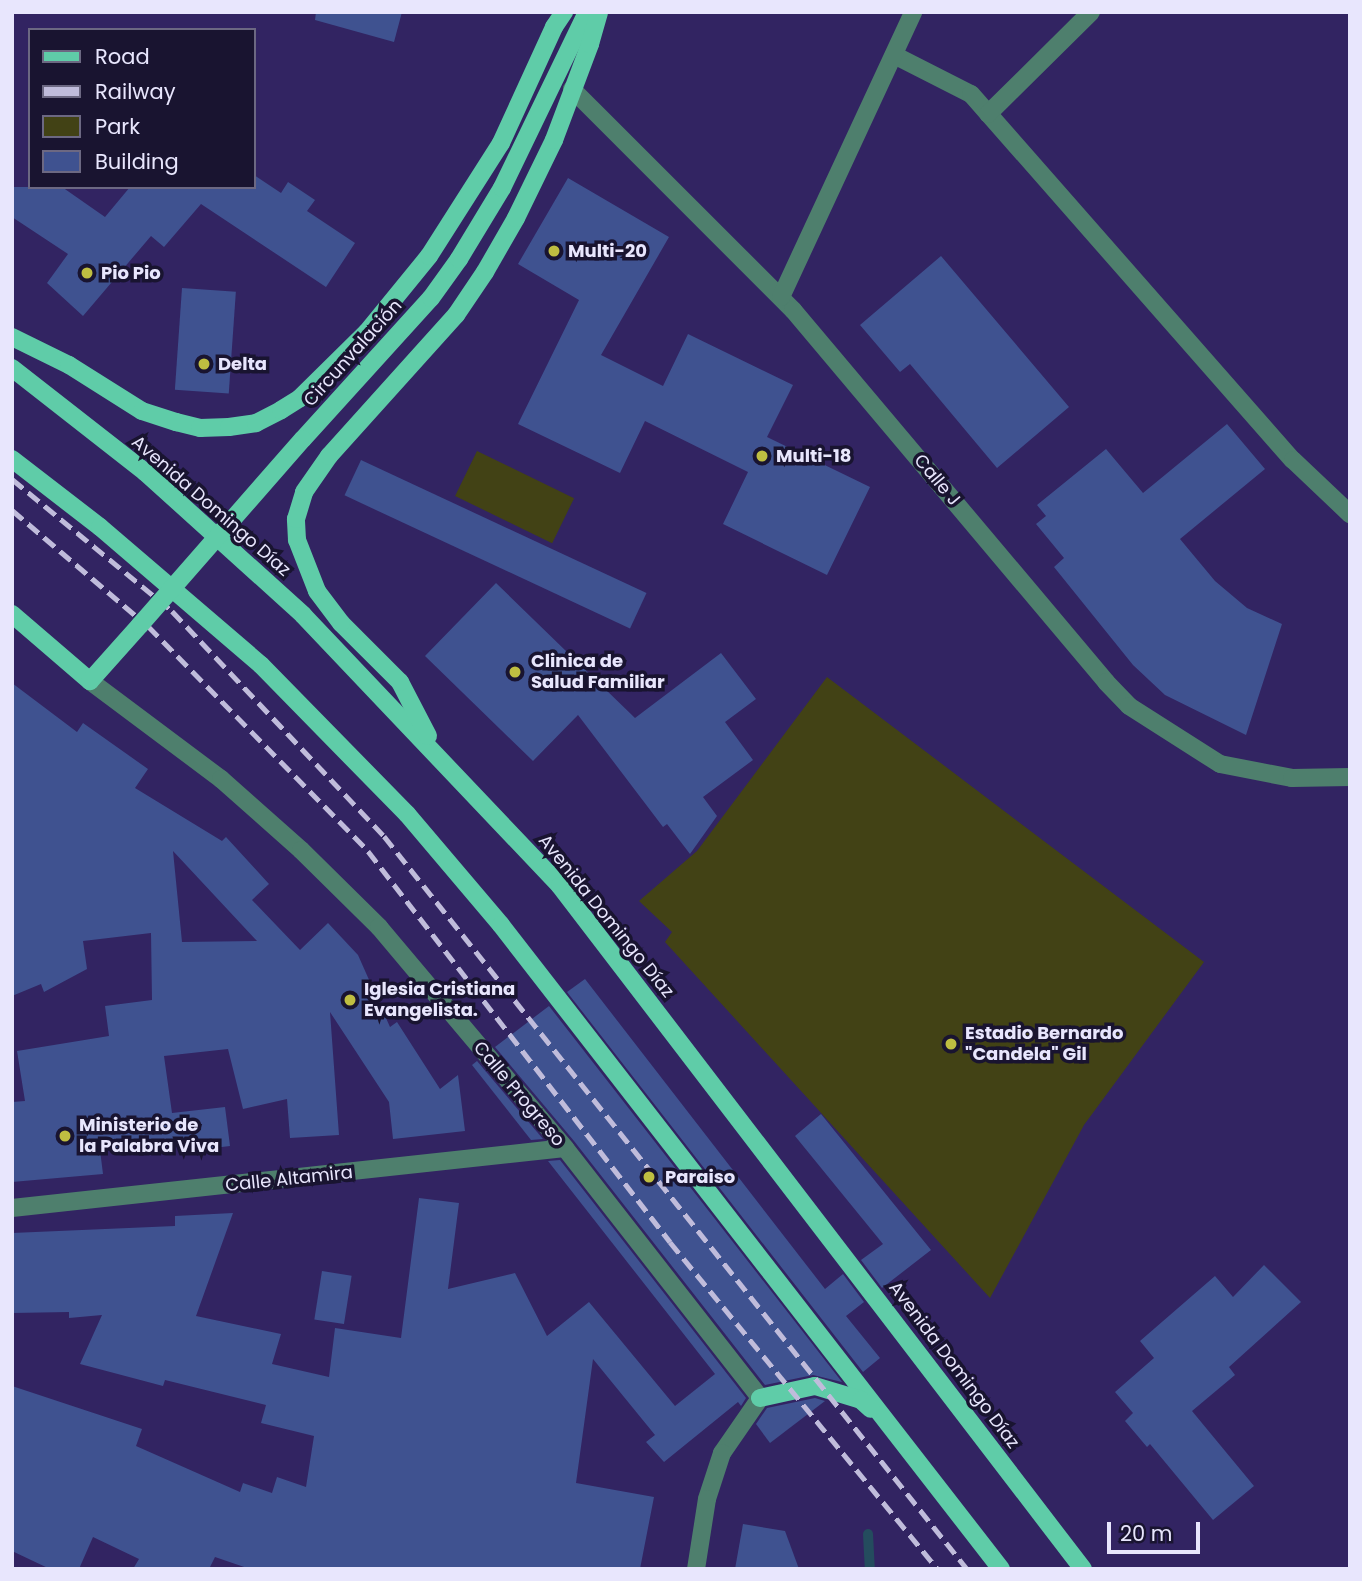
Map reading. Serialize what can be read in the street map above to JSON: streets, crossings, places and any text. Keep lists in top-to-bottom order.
{
  "streets": {
    "main road": ["Circunvalación", "Avenida Domingo Díaz"],
    "street": ["Calle J", "Calle Progreso", "Calle Altamira"]
  },
  "crossings": [
    ["Circunvalación", "Calle Progreso"],
    ["Calle Progreso", "Calle Altamira"]
  ],
  "places": [
    "Multi-20",
    "Pio Pio",
    "Delta",
    "Multi-18",
    "Clinica de Salud Familiar",
    "Iglesia Cristiana Evangelista.",
    "Estadio Bernardo \"Candela\" Gil",
    "Ministerio de la Palabra Viva",
    "Paraiso"
  ],
  "legend": [
    "Road",
    "Railway",
    "Park",
    "Building"
  ],
  "scale_bar": "20 m"
}
